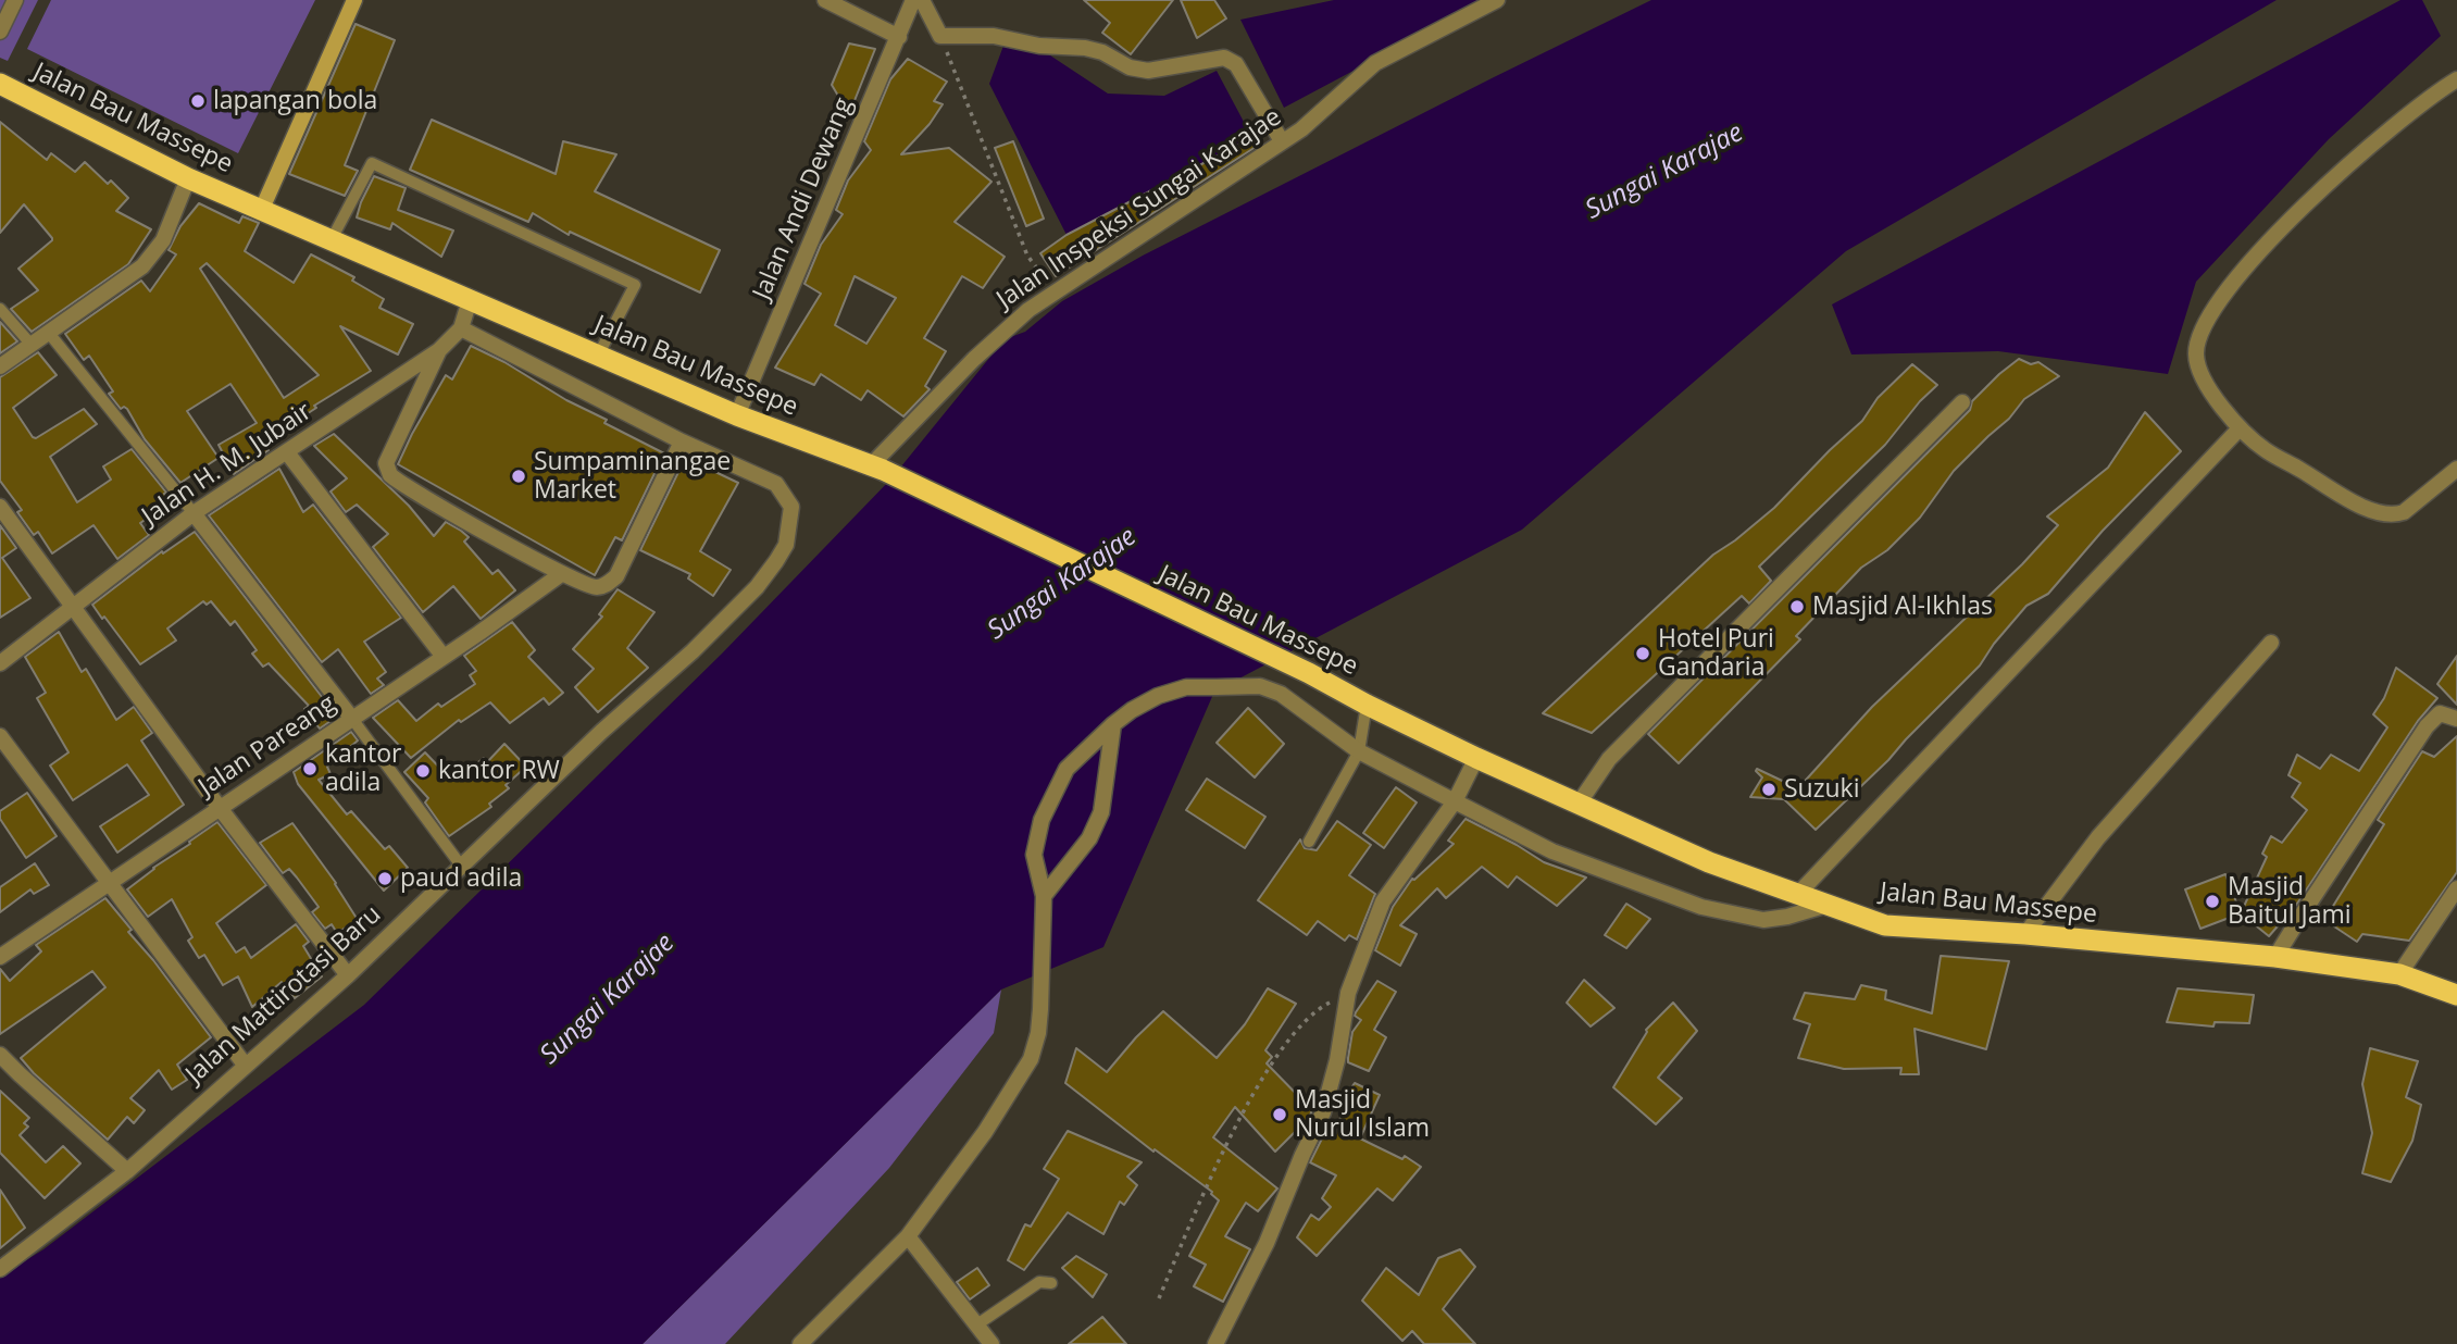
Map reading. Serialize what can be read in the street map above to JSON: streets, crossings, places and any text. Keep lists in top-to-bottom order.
{
  "streets": {
    "highway": ["Jalan Bau Massepe"],
    "street": [
      "Jalan Andi Dewang",
      "Jalan Inspeksi Sungai Karajae",
      "Jalan H. M. Jubair",
      "Jalan Pareang",
      "Jalan Mattirotasi Baru"
    ]
  },
  "crossings": [
    ["Jalan Bau Massepe", "Jalan Andi Dewang"],
    ["Jalan Bau Massepe", "Jalan Inspeksi Sungai Karajae"],
    ["Jalan Bau Massepe", "Jalan H. M. Jubair"]
  ],
  "water": ["Sungai Karajae"],
  "places": [
    "lapangan bola",
    "Sumpaminangae Market",
    "Masjid Al-Ikhlas",
    "Hotel Puri Gandaria",
    "kantor adila",
    "kantor RW",
    "Suzuki",
    "paud adila",
    "Masjid Baitul Jami",
    "Masjid Nurul Islam"
  ]
}
